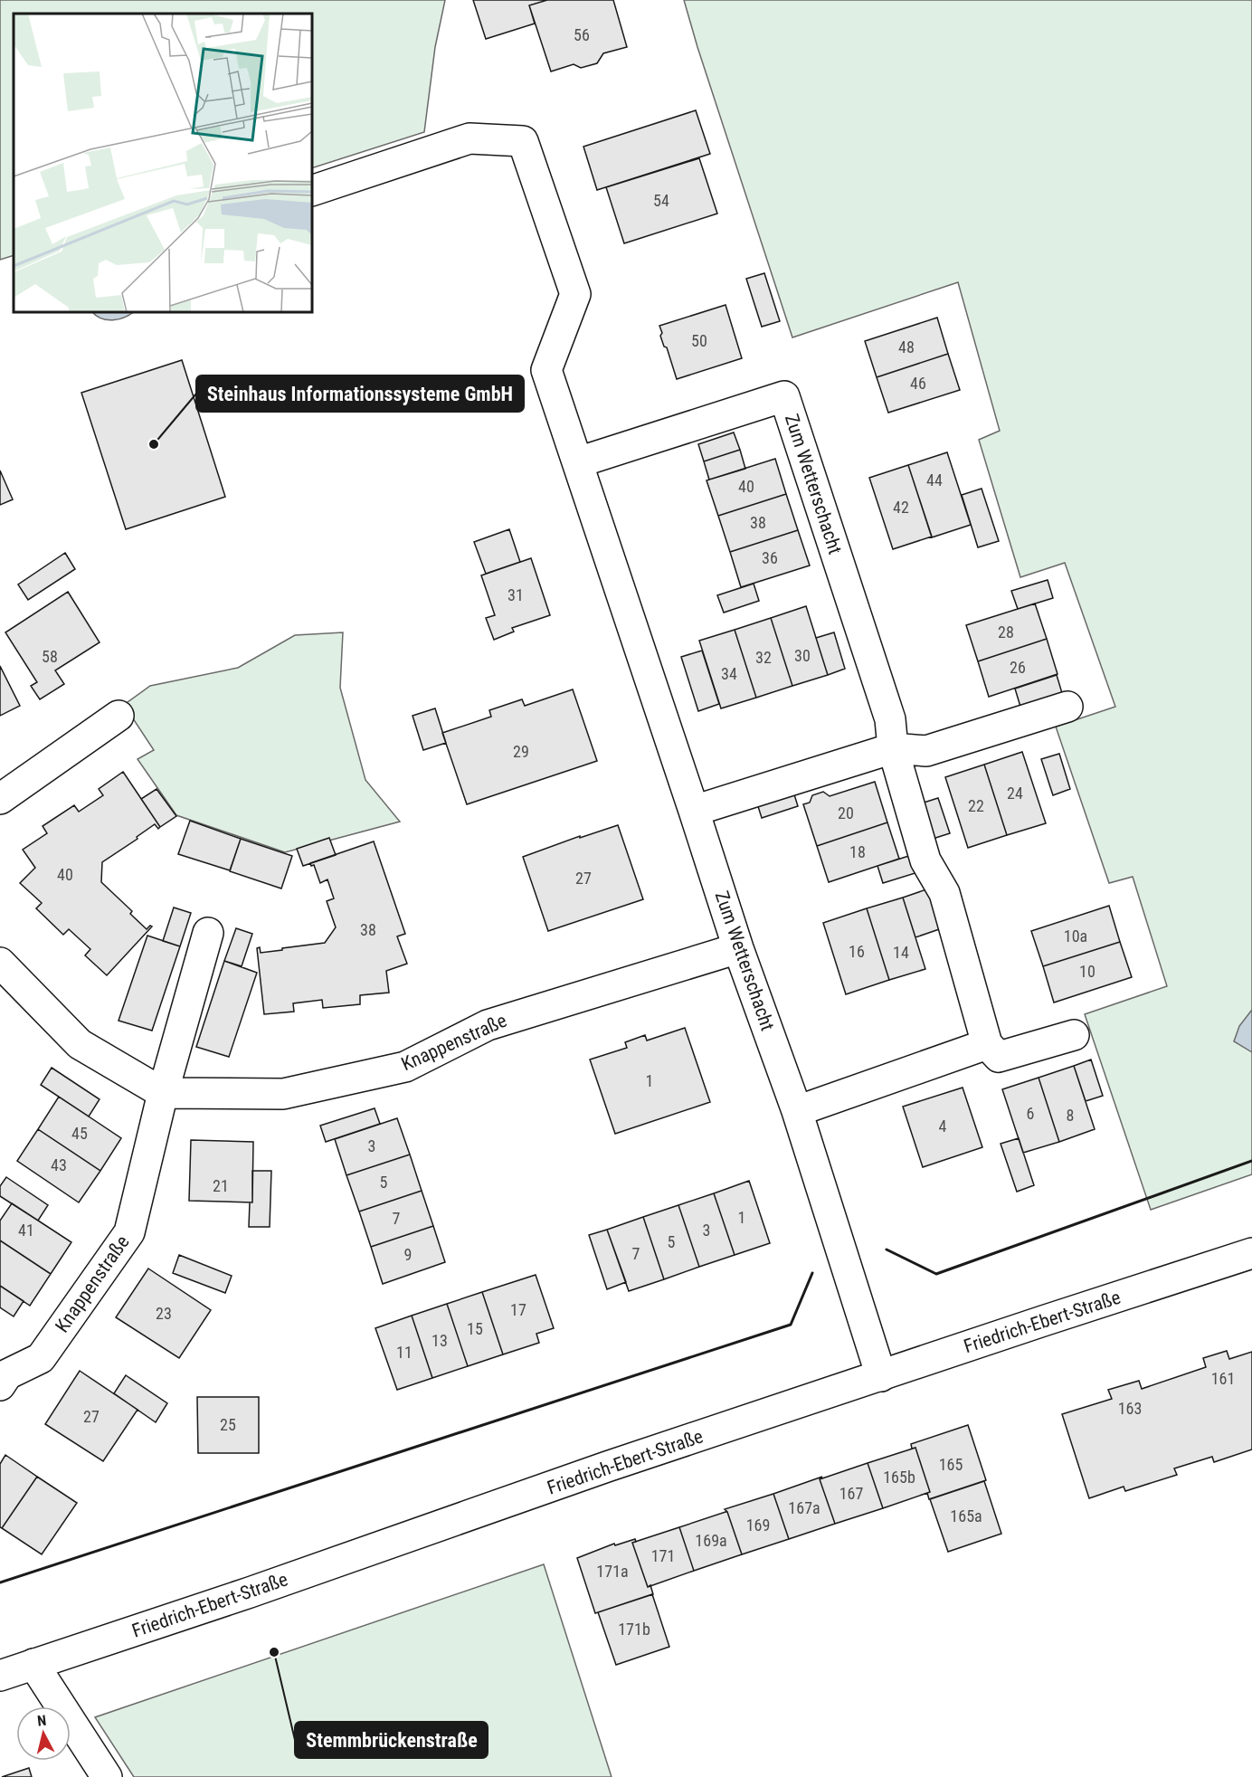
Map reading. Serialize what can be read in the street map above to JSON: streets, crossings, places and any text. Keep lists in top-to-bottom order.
{
  "streets": {
    "street": ["Zum Wetterschacht", "Knappenstraße", "Friedrich-Ebert-Straße"]
  },
  "crossings": [
    ["Zum Wetterschacht", "Knappenstraße"],
    ["Zum Wetterschacht", "Friedrich-Ebert-Straße"]
  ],
  "places": ["Steinhaus Informationssysteme GmbH", "Stemmbrückenstraße"],
  "house_numbers": [
    "56",
    "54",
    "50",
    "48",
    "46",
    "44",
    "40",
    "42",
    "38",
    "36",
    "31",
    "28",
    "30",
    "58",
    "32",
    "26",
    "34",
    "29",
    "24",
    "22",
    "20",
    "18",
    "40",
    "27",
    "38",
    "10a",
    "16",
    "14",
    "10",
    "1",
    "6",
    "8",
    "4",
    "45",
    "3",
    "43",
    "5",
    "21",
    "1",
    "7",
    "41",
    "3",
    "5",
    "7",
    "9",
    "17",
    "23",
    "15",
    "13",
    "11",
    "161",
    "163",
    "27",
    "25",
    "165",
    "165b",
    "167",
    "167a",
    "165a",
    "169",
    "169a",
    "171",
    "171a",
    "171b"
  ],
  "north": "top"
}
